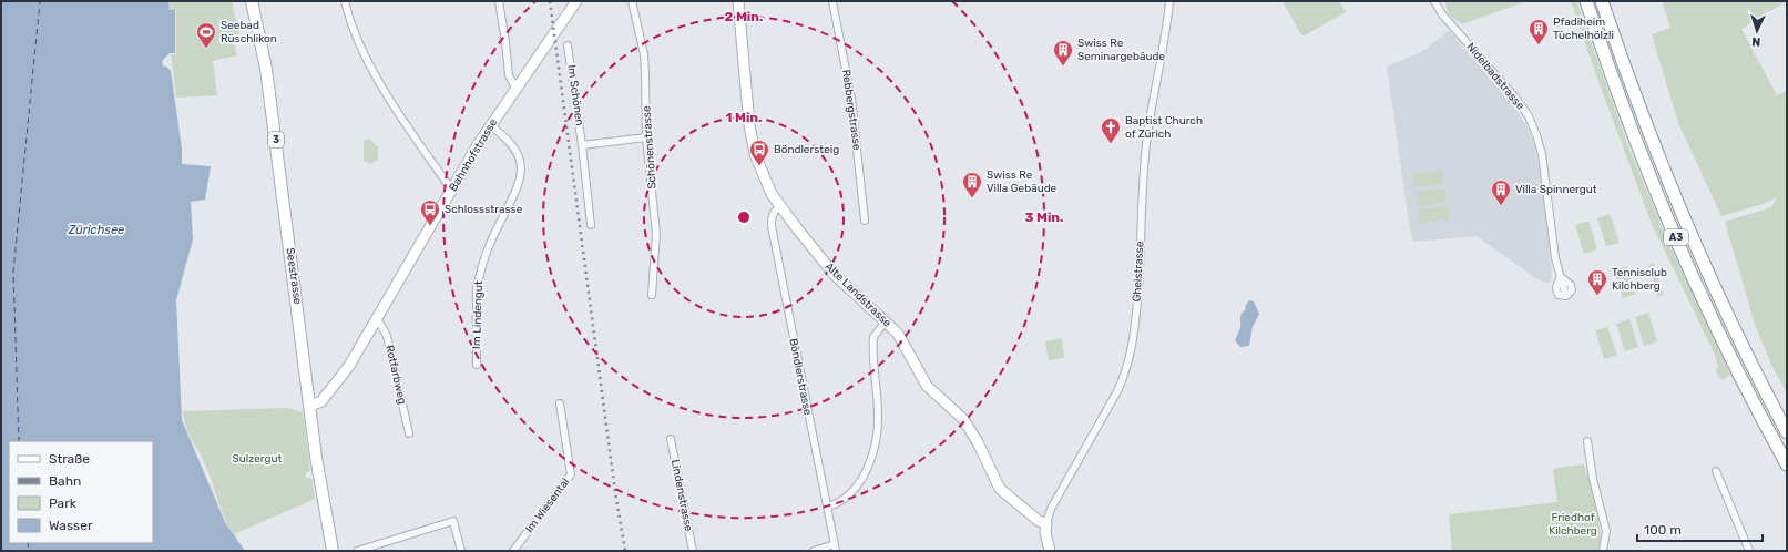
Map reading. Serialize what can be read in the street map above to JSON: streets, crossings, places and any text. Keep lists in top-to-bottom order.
{
  "streets": {
    "highway": ["A3"],
    "main road": ["3", "Seestrasse"],
    "street": [
      "Nidelbadstrasse",
      "Im Schönen",
      "Rebbergstrasse",
      "Schönenstrasse",
      "Bahnhofstrasse",
      "Gheistrasse",
      "Alte Landstrasse",
      "Im Lindengut",
      "Rotfarbweg",
      "Böndlerstrasse",
      "Lindenstrasse",
      "Im Wiesental"
    ]
  },
  "crossings": [
    ["Bahnhofstrasse", "Seestrasse"],
    ["Bahnhofstrasse", "Im Lindengut"],
    ["Bahnhofstrasse", "Rotfarbweg"],
    ["Gheistrasse", "Alte Landstrasse"],
    ["Alte Landstrasse", "Böndlerstrasse"]
  ],
  "water": ["Zürichsee"],
  "parks": ["Sulzergut", "Friedhof Kilchberg"],
  "places": {
    "building": [
      "Pfadiheim Tüchelhölzli",
      "Swiss Re Seminargebäude",
      "Swiss Re Villa Gebäude",
      "Villa Spinnergut",
      "Tennisclub Kilchberg"
    ],
    "sports": ["Seebad Rüschlikon"],
    "church": ["Baptist Church of Zürich"],
    "bus stop": ["Böndlersteig", "Schlossstrasse"]
  },
  "legend": [
    "Straße",
    "Bahn",
    "Park",
    "Wasser"
  ],
  "scale_bar": "100 m",
  "north": "bottom",
  "rings": ["2 Min.", "1 Min.", "3 Min."]
}
